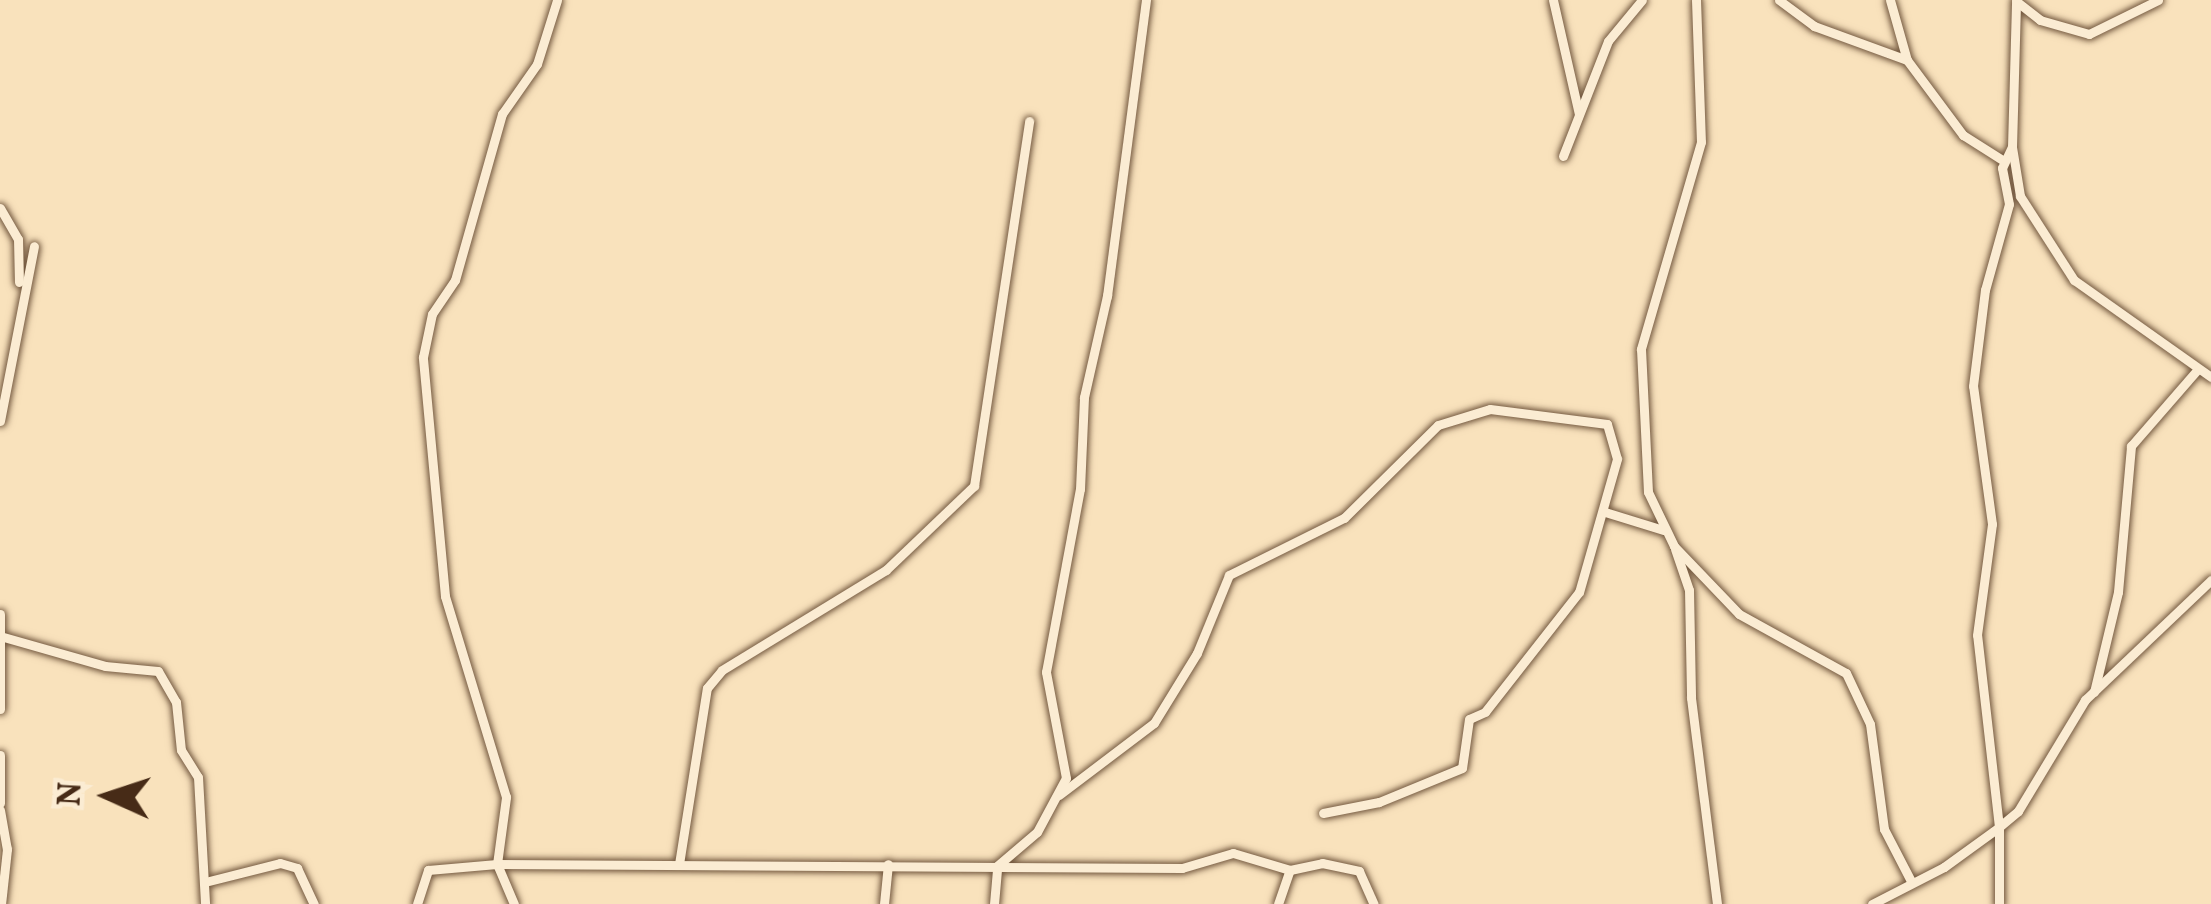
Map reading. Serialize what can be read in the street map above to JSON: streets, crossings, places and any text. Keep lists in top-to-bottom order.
{
  "north": "left"
}
